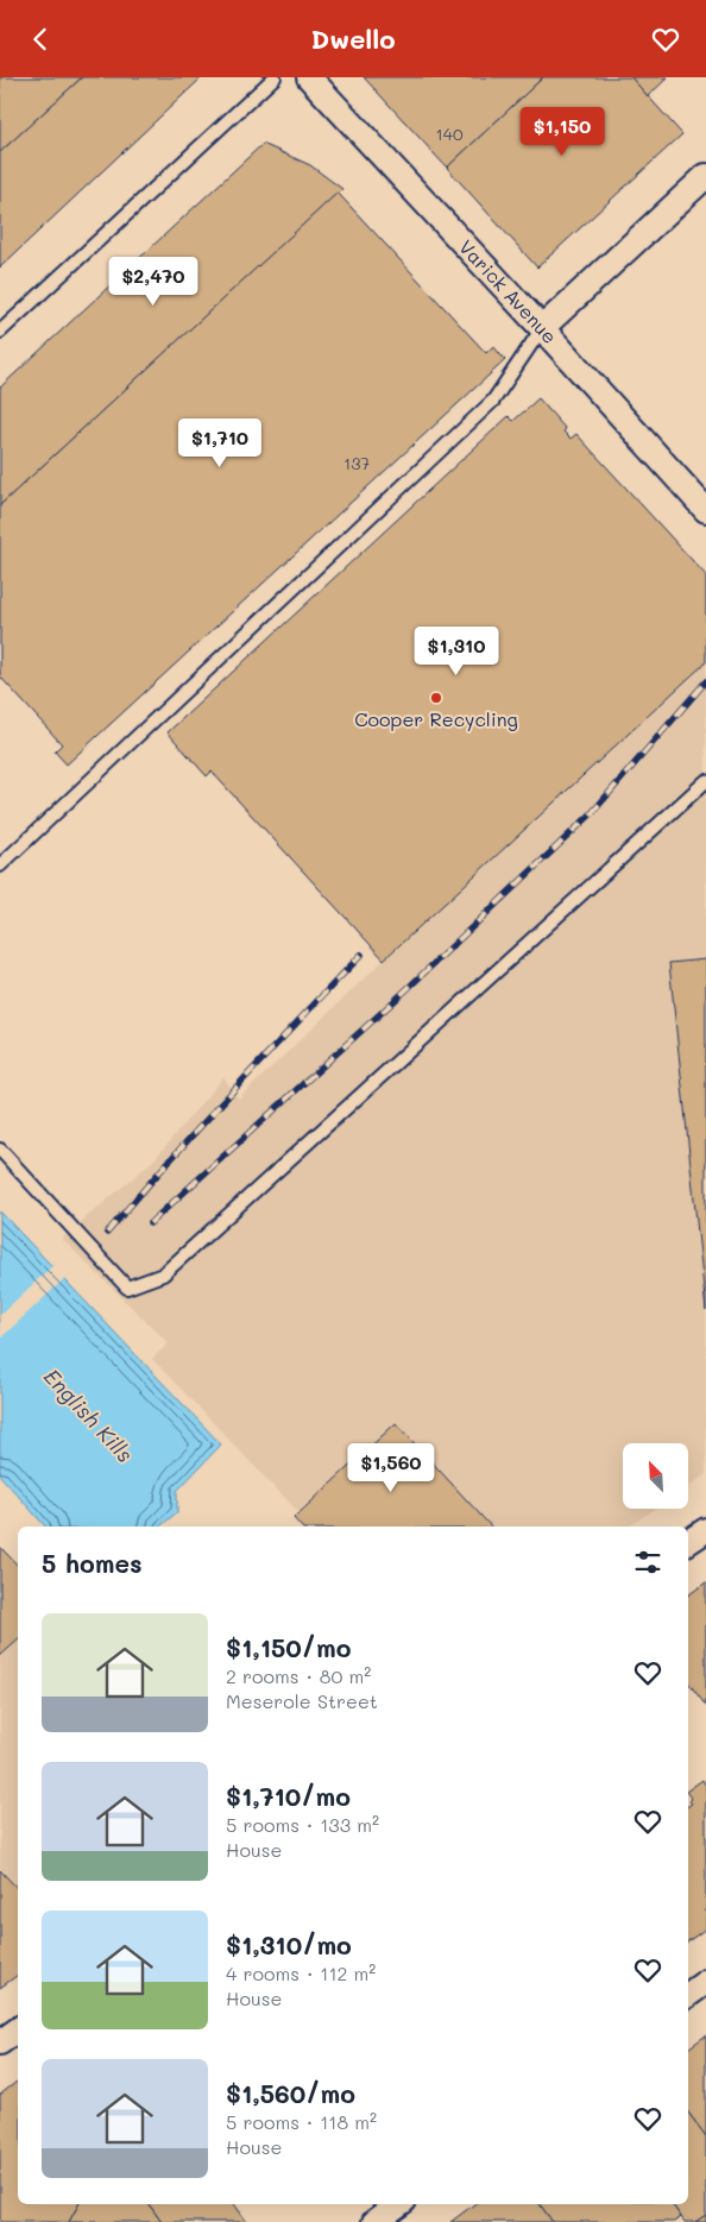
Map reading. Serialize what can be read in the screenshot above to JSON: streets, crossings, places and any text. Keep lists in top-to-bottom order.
{
  "streets": {
    "street": ["Varick Avenue"]
  },
  "water": ["English Kills"],
  "places": ["Cooper Recycling"],
  "house_numbers": ["140", "137"],
  "north": "top left",
  "page": {
    "header": "Dwello",
    "price": [
      "$1,150",
      "$2,470",
      "$1,710",
      "$1,310",
      "$1,560"
    ],
    "heading": "5 homes",
    "list": [
      {
        "name": "$1,150/mo",
        "note": "2 rooms · 80 m² · Meserole Street"
      },
      {
        "name": "$1,710/mo",
        "note": "5 rooms · 133 m² · House"
      },
      {
        "name": "$1,310/mo",
        "note": "4 rooms · 112 m² · House"
      },
      {
        "name": "$1,560/mo",
        "note": "5 rooms · 118 m² · House"
      }
    ]
  }
}
